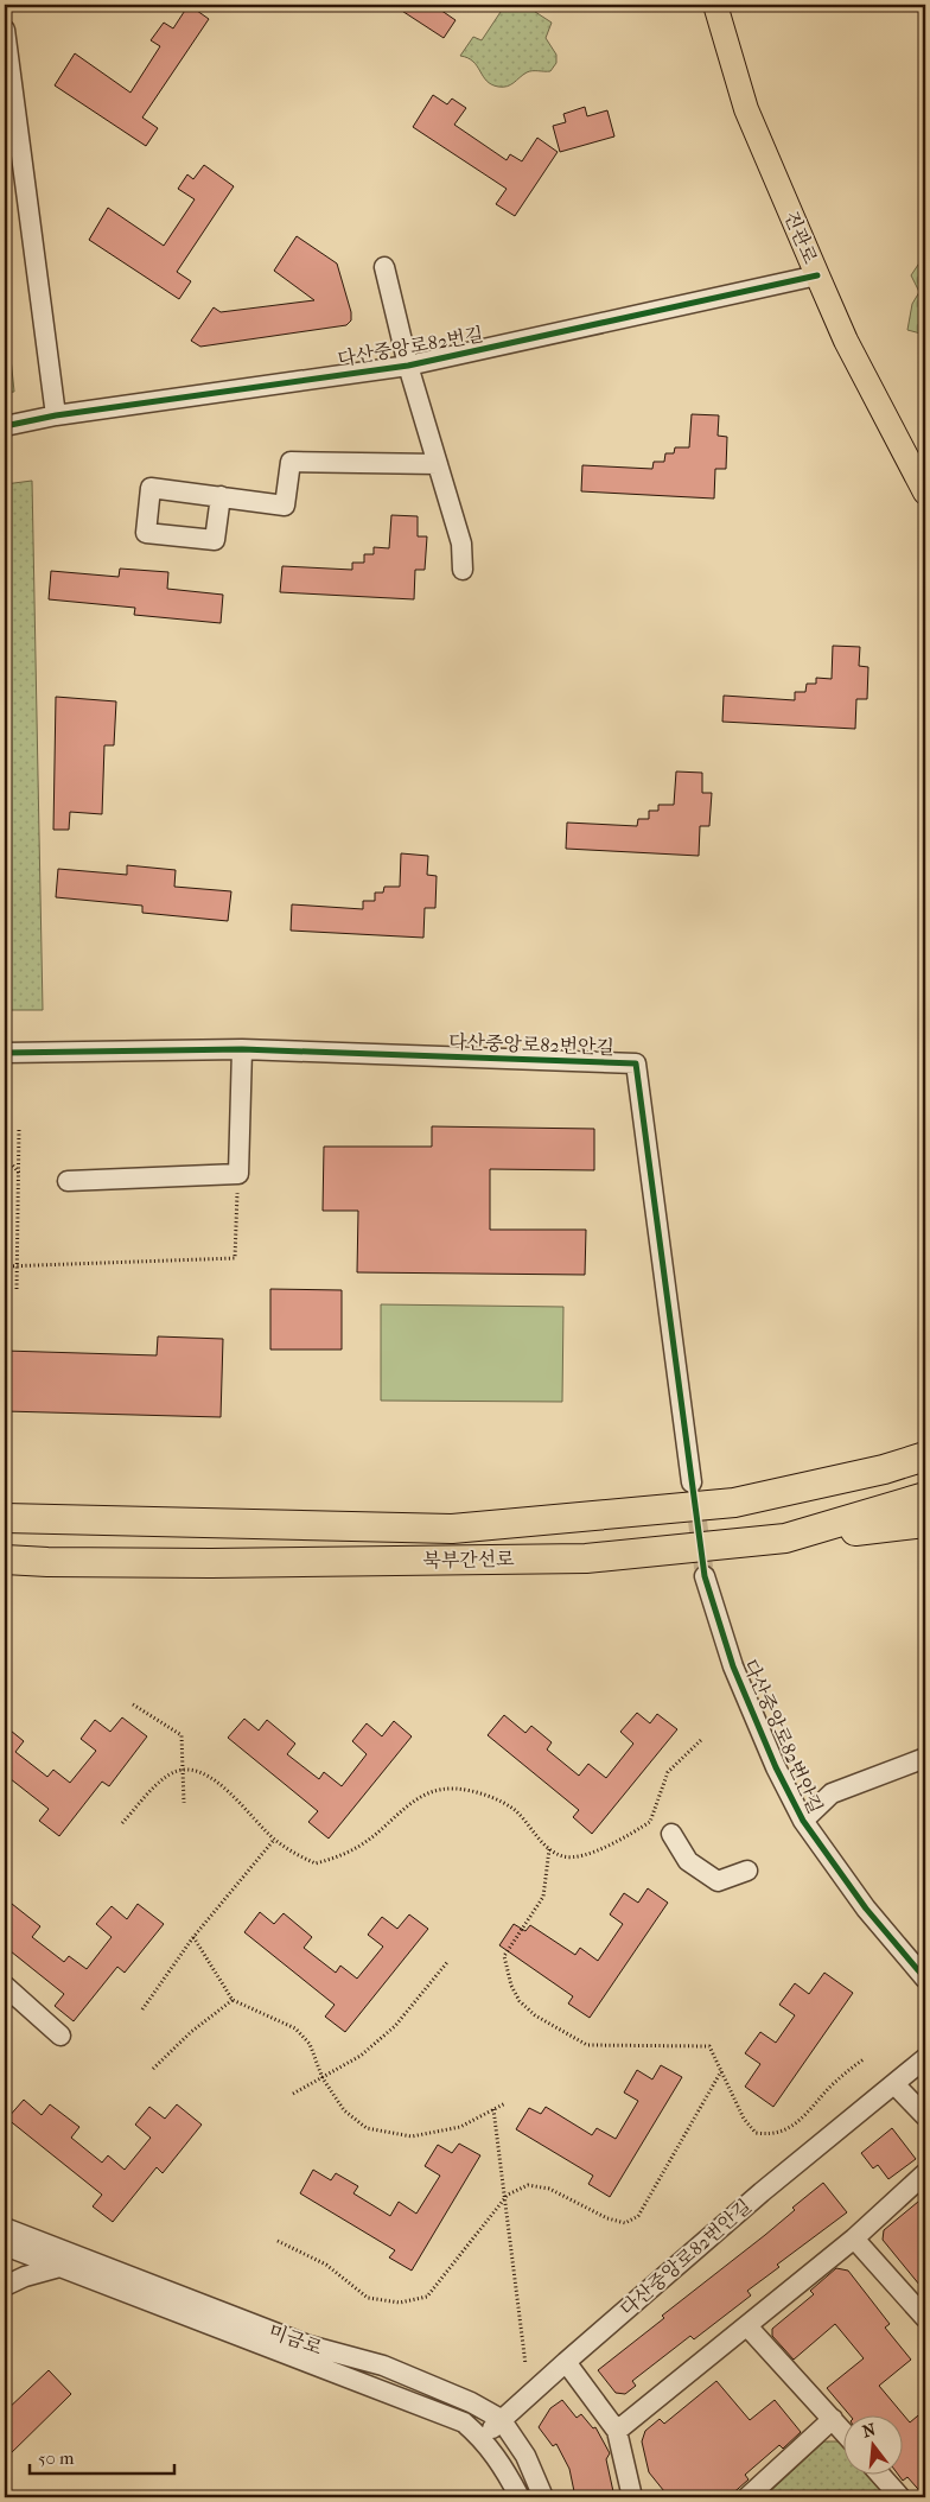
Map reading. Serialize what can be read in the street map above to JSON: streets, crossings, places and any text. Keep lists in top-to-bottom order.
{
  "streets": {
    "highway": ["북부간선로"],
    "main road": ["진관로"],
    "street": ["다산중앙로82번길", "다산중앙로82번안길", "미금로"]
  },
  "crossings": [
    ["진관로", "다산중앙로82번길"],
    ["다산중앙로82번안길", "미금로"]
  ],
  "scale_bar": "50 m",
  "north": "top"
}
